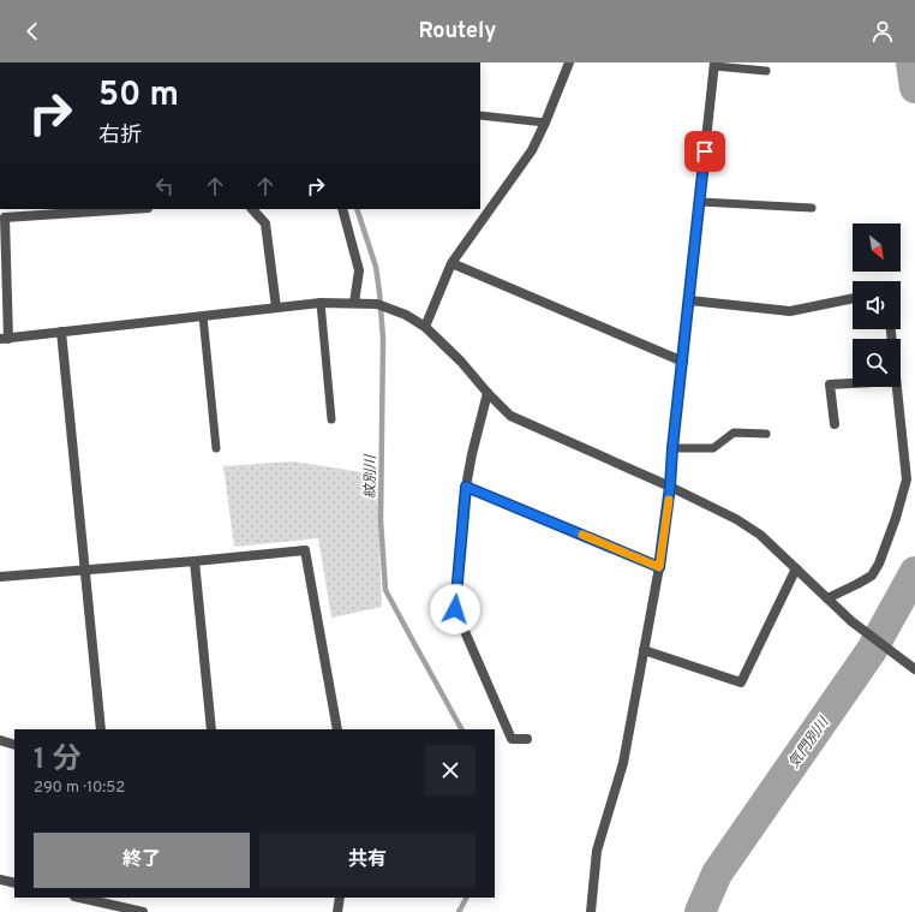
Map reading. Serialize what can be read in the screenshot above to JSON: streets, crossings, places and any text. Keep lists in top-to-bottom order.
{
  "water": ["紋別川", "気門別川"],
  "north": "bottom right",
  "page": {
    "header": "Routely",
    "turn": ["50 m", "右折"],
    "heading": ["1 分", "290 m · 10:52"],
    "buttons": ["終了", "共有"]
  }
}
